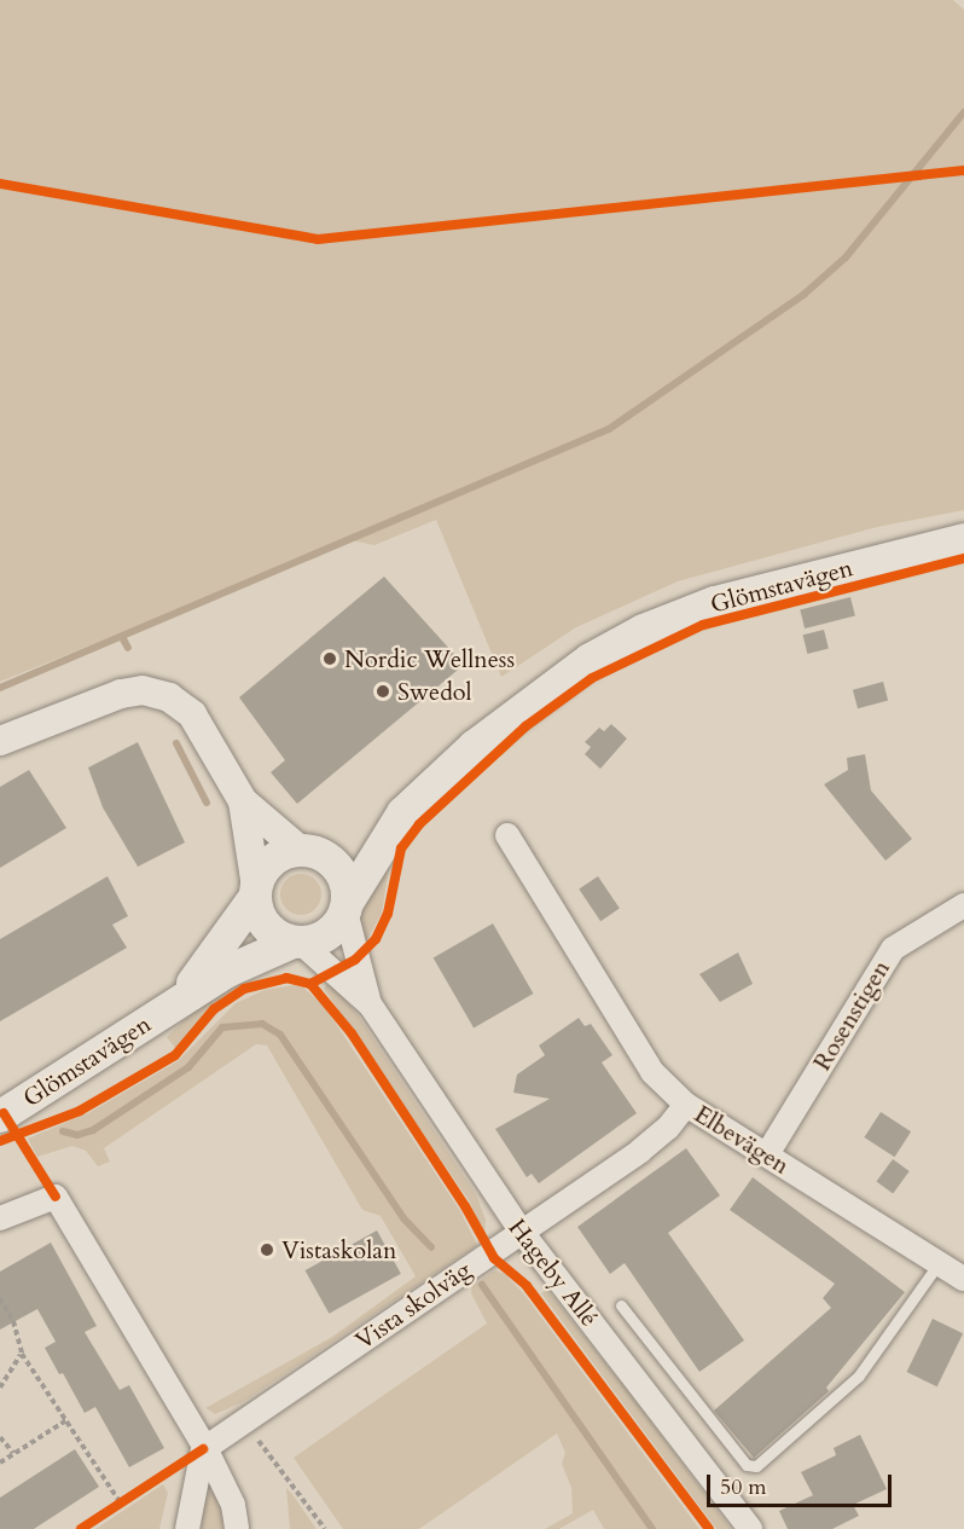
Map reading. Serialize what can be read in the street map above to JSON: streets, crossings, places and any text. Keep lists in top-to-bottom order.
{
  "streets": {
    "main road": ["Glömstavägen"],
    "street": [
      "Rosenstigen",
      "Elbevägen",
      "Hageby Allé",
      "Vista skolväg"
    ]
  },
  "crossings": [
    ["Glömstavägen", "Hageby Allé"],
    ["Rosenstigen", "Elbevägen"],
    ["Elbevägen", "Vista skolväg"],
    ["Hageby Allé", "Vista skolväg"]
  ],
  "places": ["Nordic Wellness", "Swedol", "Vistaskolan"],
  "scale_bar": "50 m"
}
